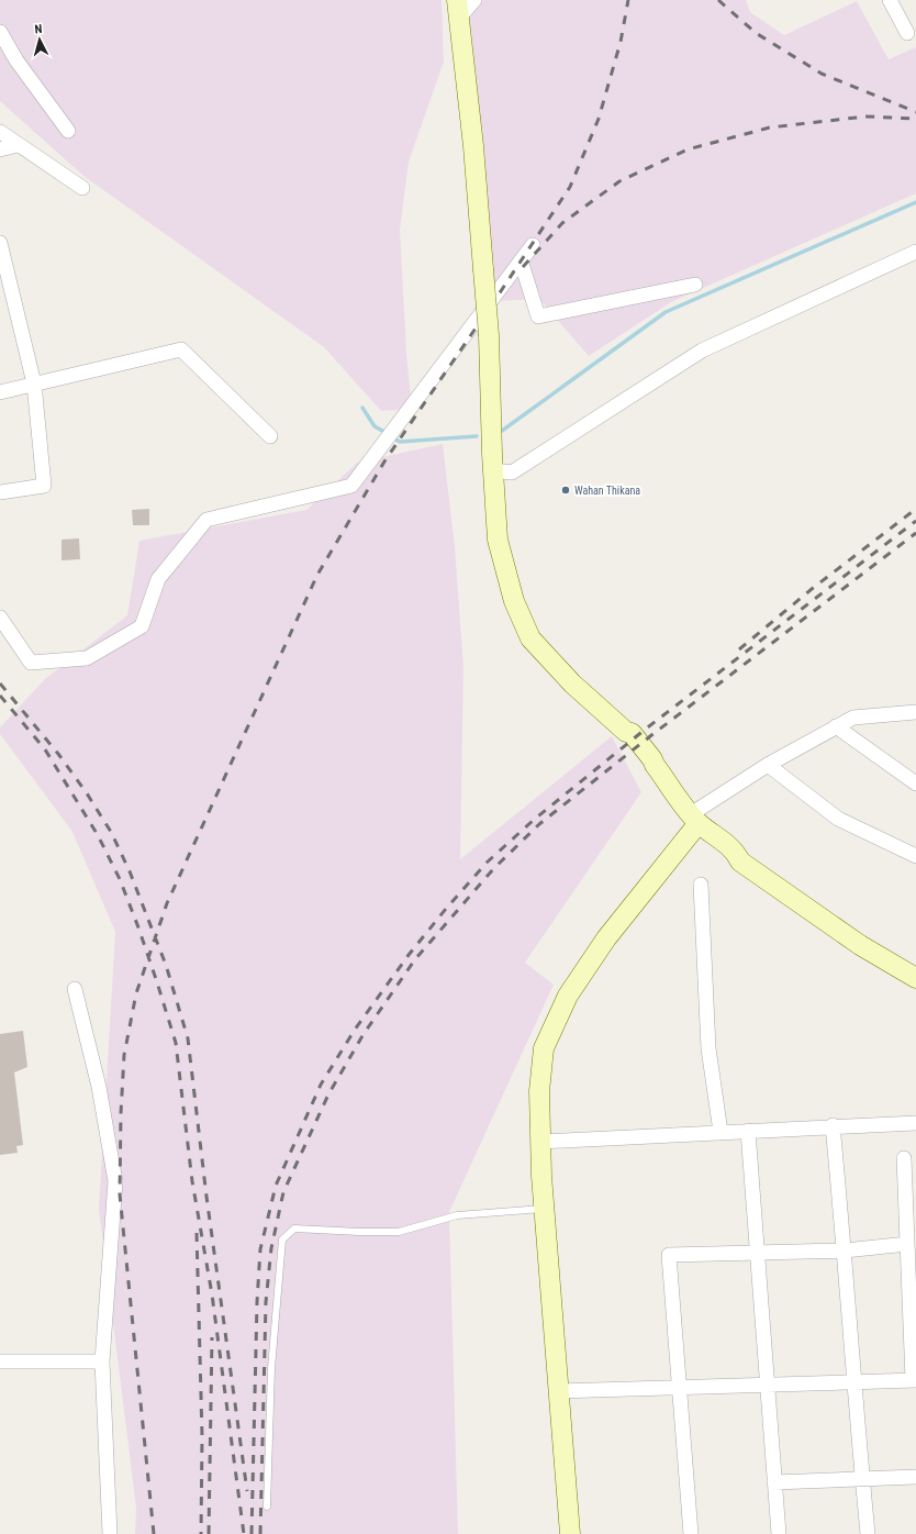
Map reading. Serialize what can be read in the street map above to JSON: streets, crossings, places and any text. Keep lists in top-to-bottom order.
{
  "places": ["Wahan Thikana"],
  "north": "top"
}
